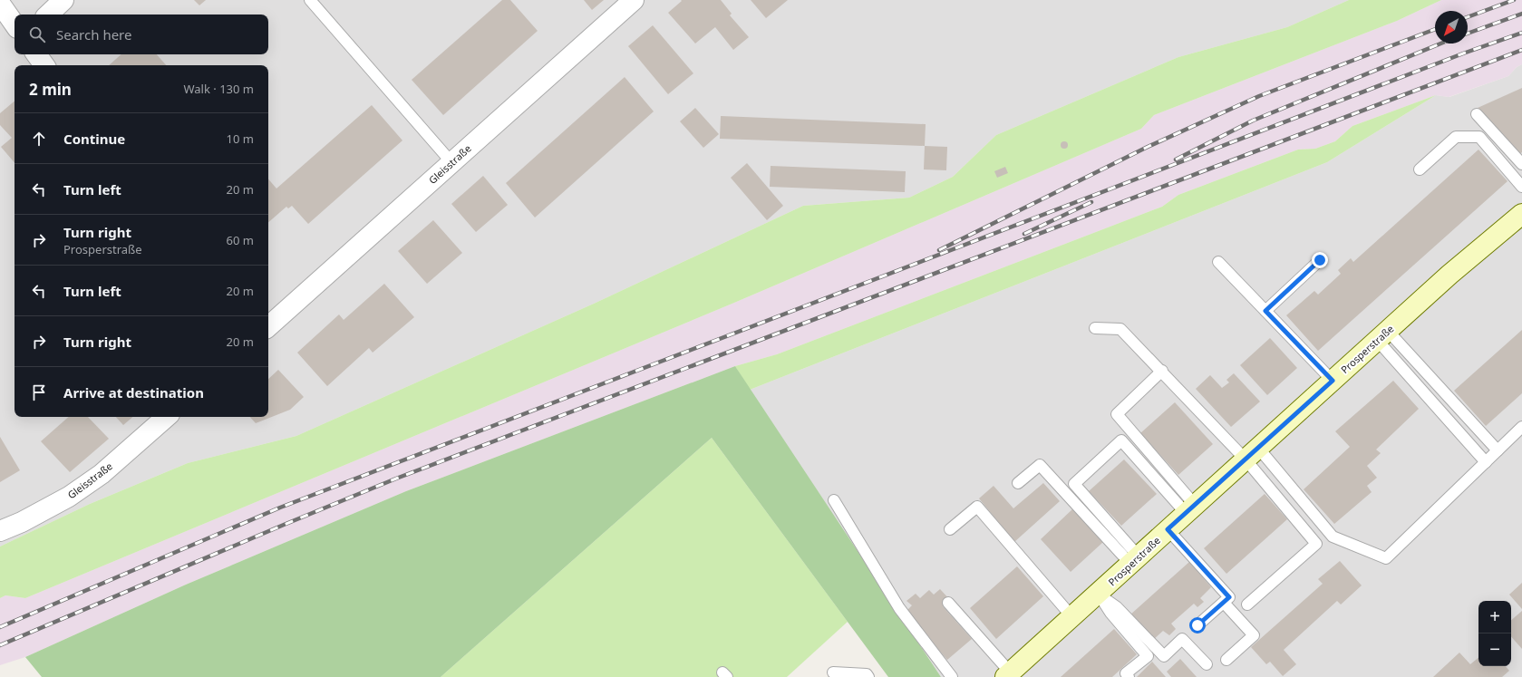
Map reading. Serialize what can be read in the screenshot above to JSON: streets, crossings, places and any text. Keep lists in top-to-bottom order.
{
  "streets": {
    "main road": ["Prosperstraße"],
    "street": ["Gleisstraße"]
  },
  "north": "bottom left",
  "page": {
    "search": "Search here",
    "heading": ["2 min", "Walk · 130 m"],
    "list": [
      ["Continue", "10 m"],
      ["Turn left", "20 m"],
      ["Turn right", "Prosperstraße", "60 m"],
      ["Turn left", "20 m"],
      ["Turn right", "20 m"],
      "Arrive at destination"
    ],
    "map_buttons": ["+", "−"]
  }
}
